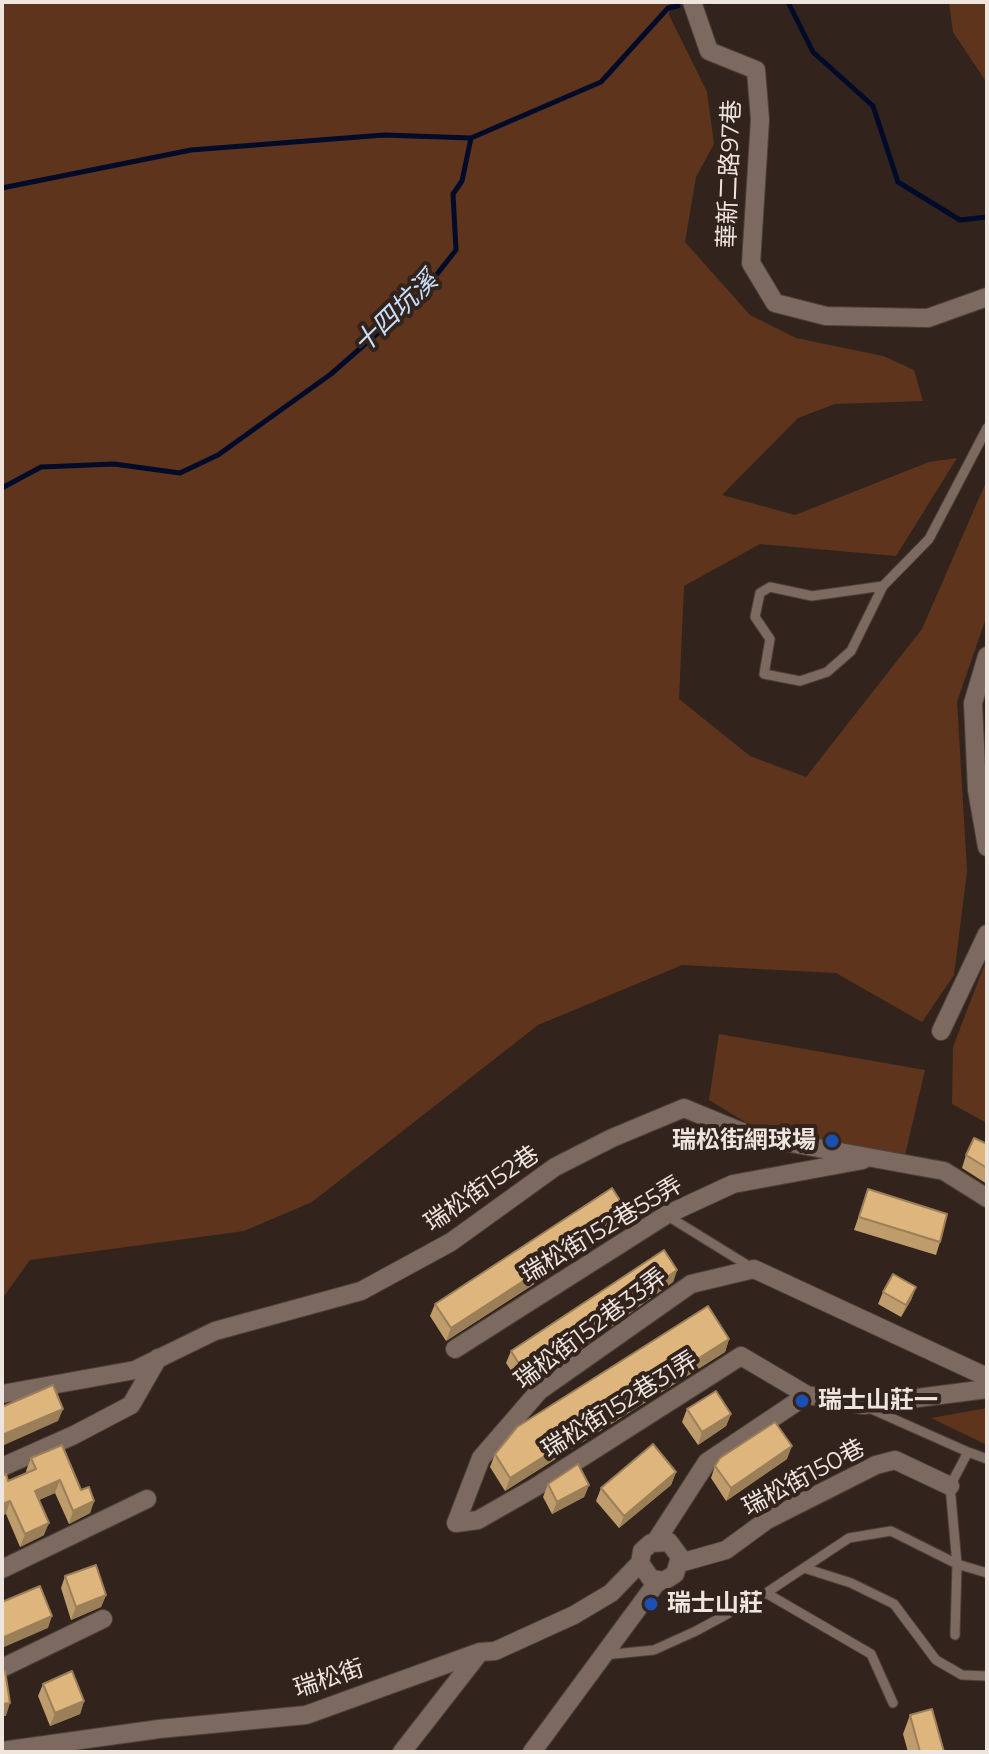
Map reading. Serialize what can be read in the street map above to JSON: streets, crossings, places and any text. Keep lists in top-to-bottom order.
{
  "streets": {
    "street": [
      "華新二路97巷",
      "瑞松街152巷",
      "瑞松街152巷55弄",
      "瑞松街152巷33弄",
      "瑞松街152巷31弄",
      "瑞松街150巷",
      "瑞松街"
    ]
  },
  "crossings": [
    ["瑞松街152巷", "瑞松街152巷55弄"],
    ["瑞松街152巷33弄", "瑞松街152巷31弄"],
    ["瑞松街150巷", "瑞松街"]
  ],
  "water": ["十四坑溪"],
  "places": ["瑞松街網球場", "瑞士山莊一", "瑞士山莊"]
}
